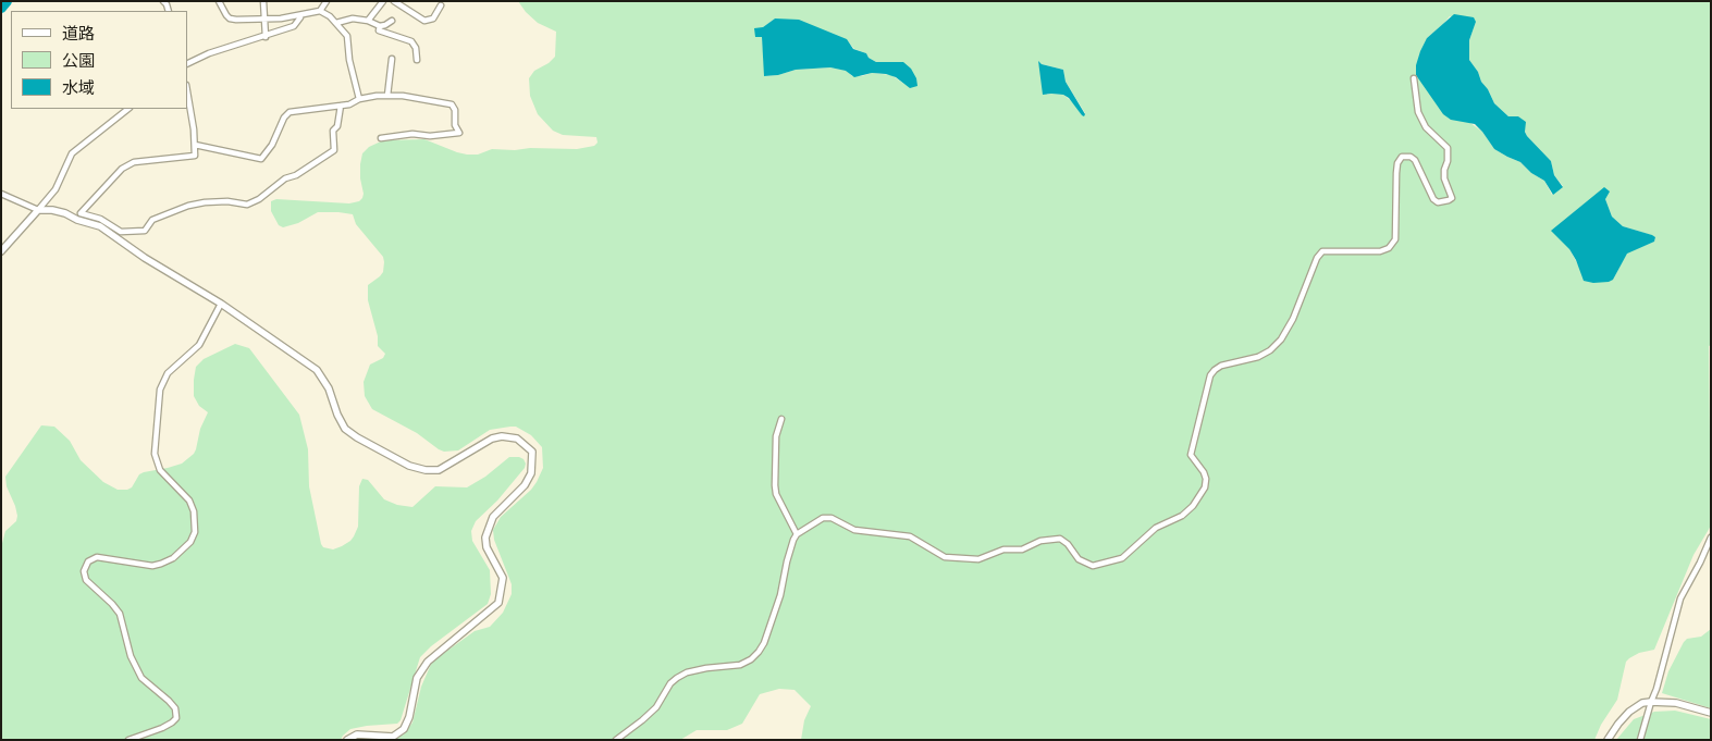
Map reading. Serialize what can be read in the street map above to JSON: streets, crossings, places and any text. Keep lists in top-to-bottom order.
{
  "legend": ["道路", "公園", "水域"]
}
